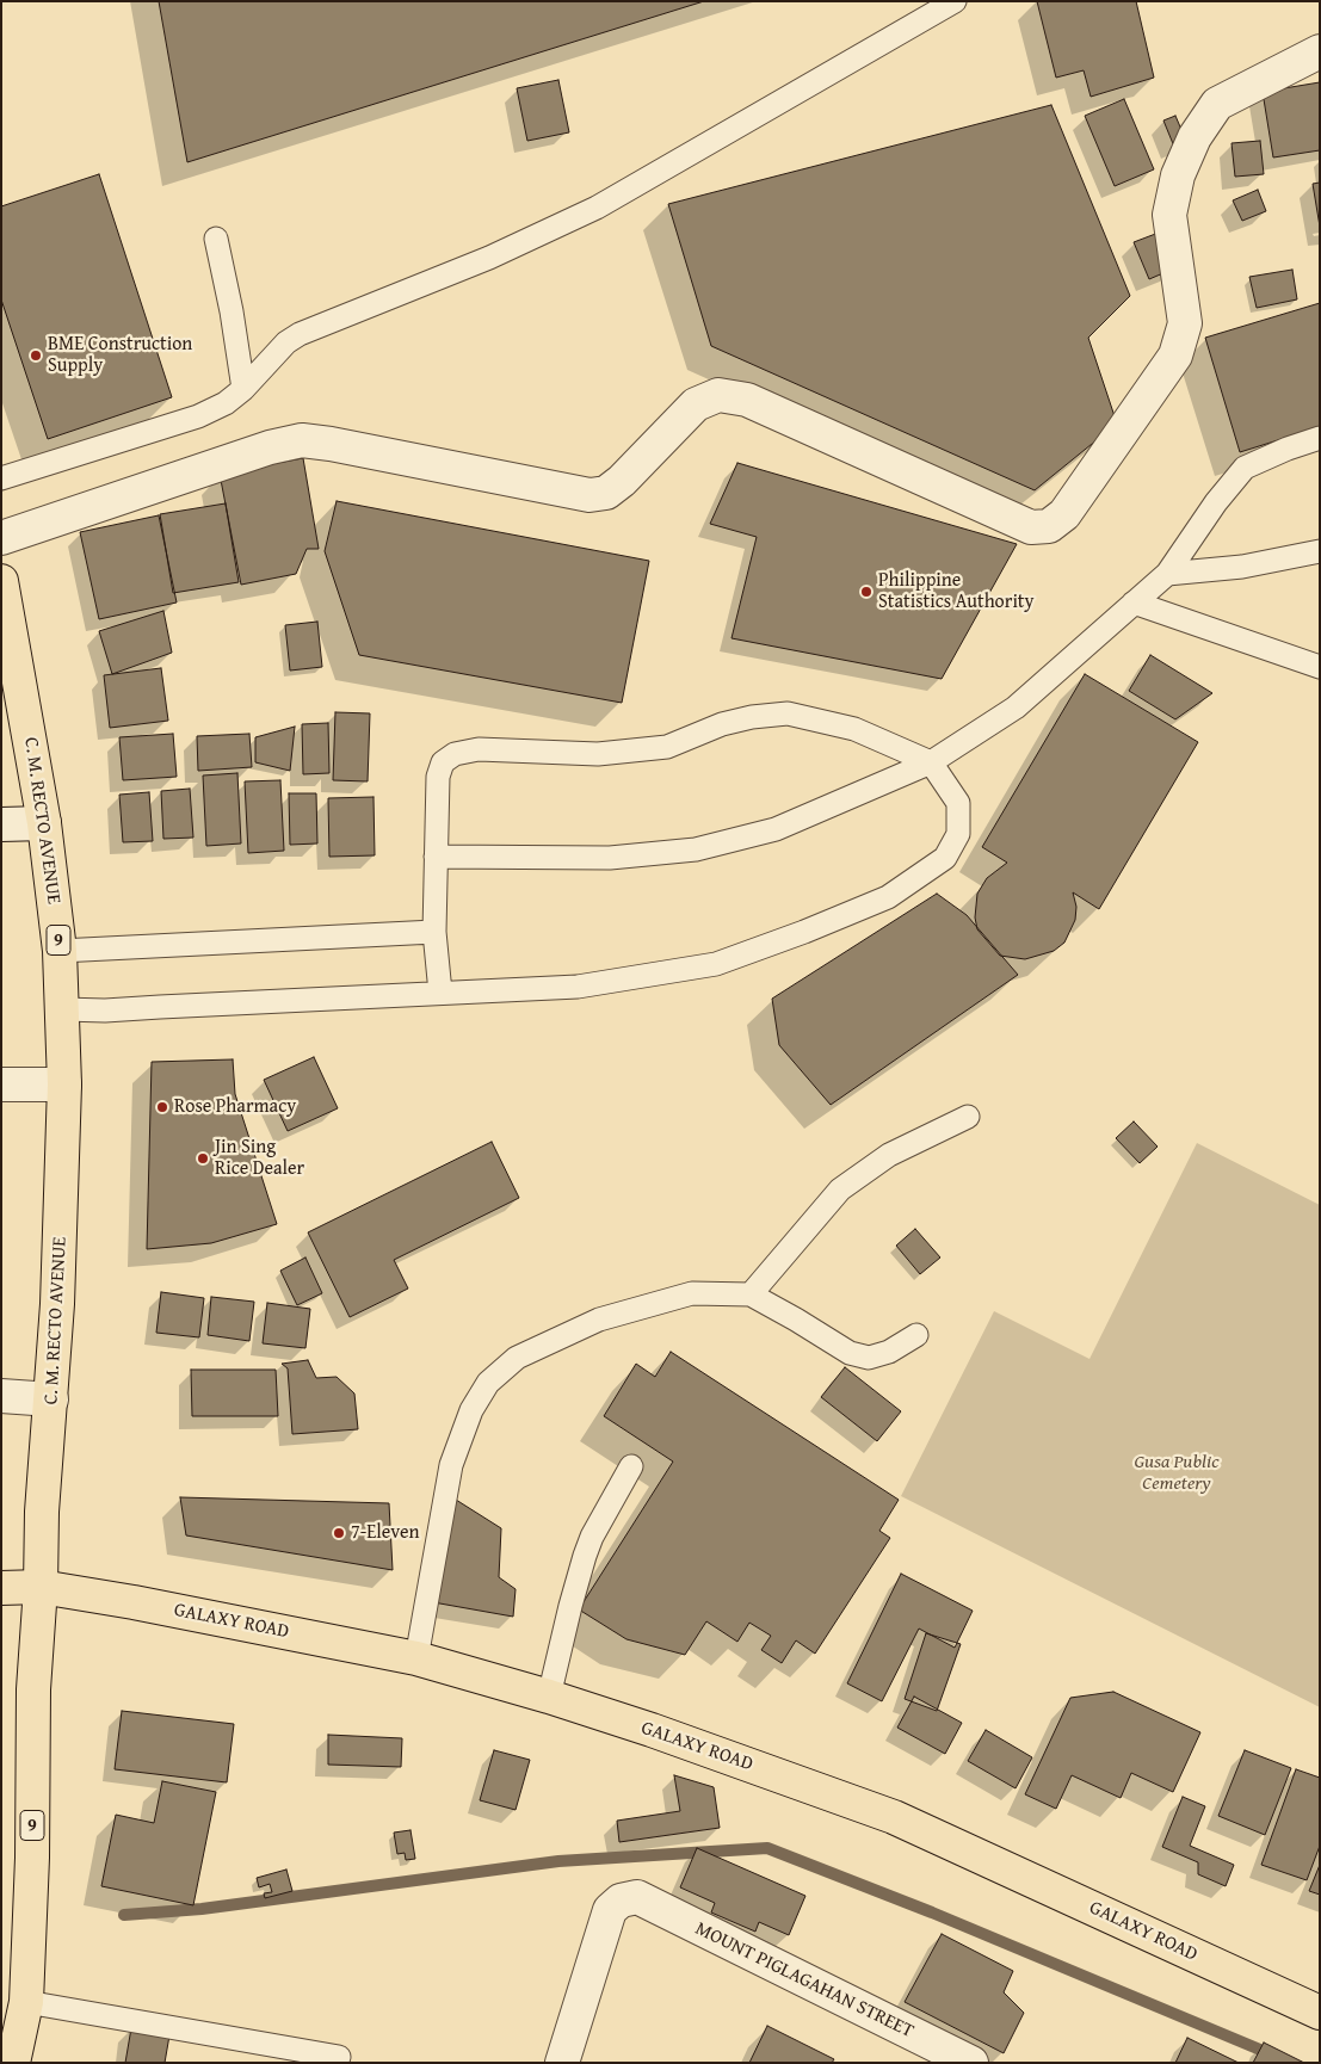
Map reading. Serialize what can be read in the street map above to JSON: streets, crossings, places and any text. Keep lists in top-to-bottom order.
{
  "streets": {
    "main road": ["C. M. RECTO AVENUE", "9", "GALAXY ROAD"],
    "street": ["MOUNT PIGLAGAHAN STREET"]
  },
  "crossings": [
    ["C. M. RECTO AVENUE", "GALAXY ROAD"]
  ],
  "parks": ["Gusa Public Cemetery"],
  "places": [
    "BME Construction Supply",
    "Philippine Statistics Authority",
    "Rose Pharmacy",
    "Jin Sing Rice Dealer",
    "7-Eleven"
  ]
}
